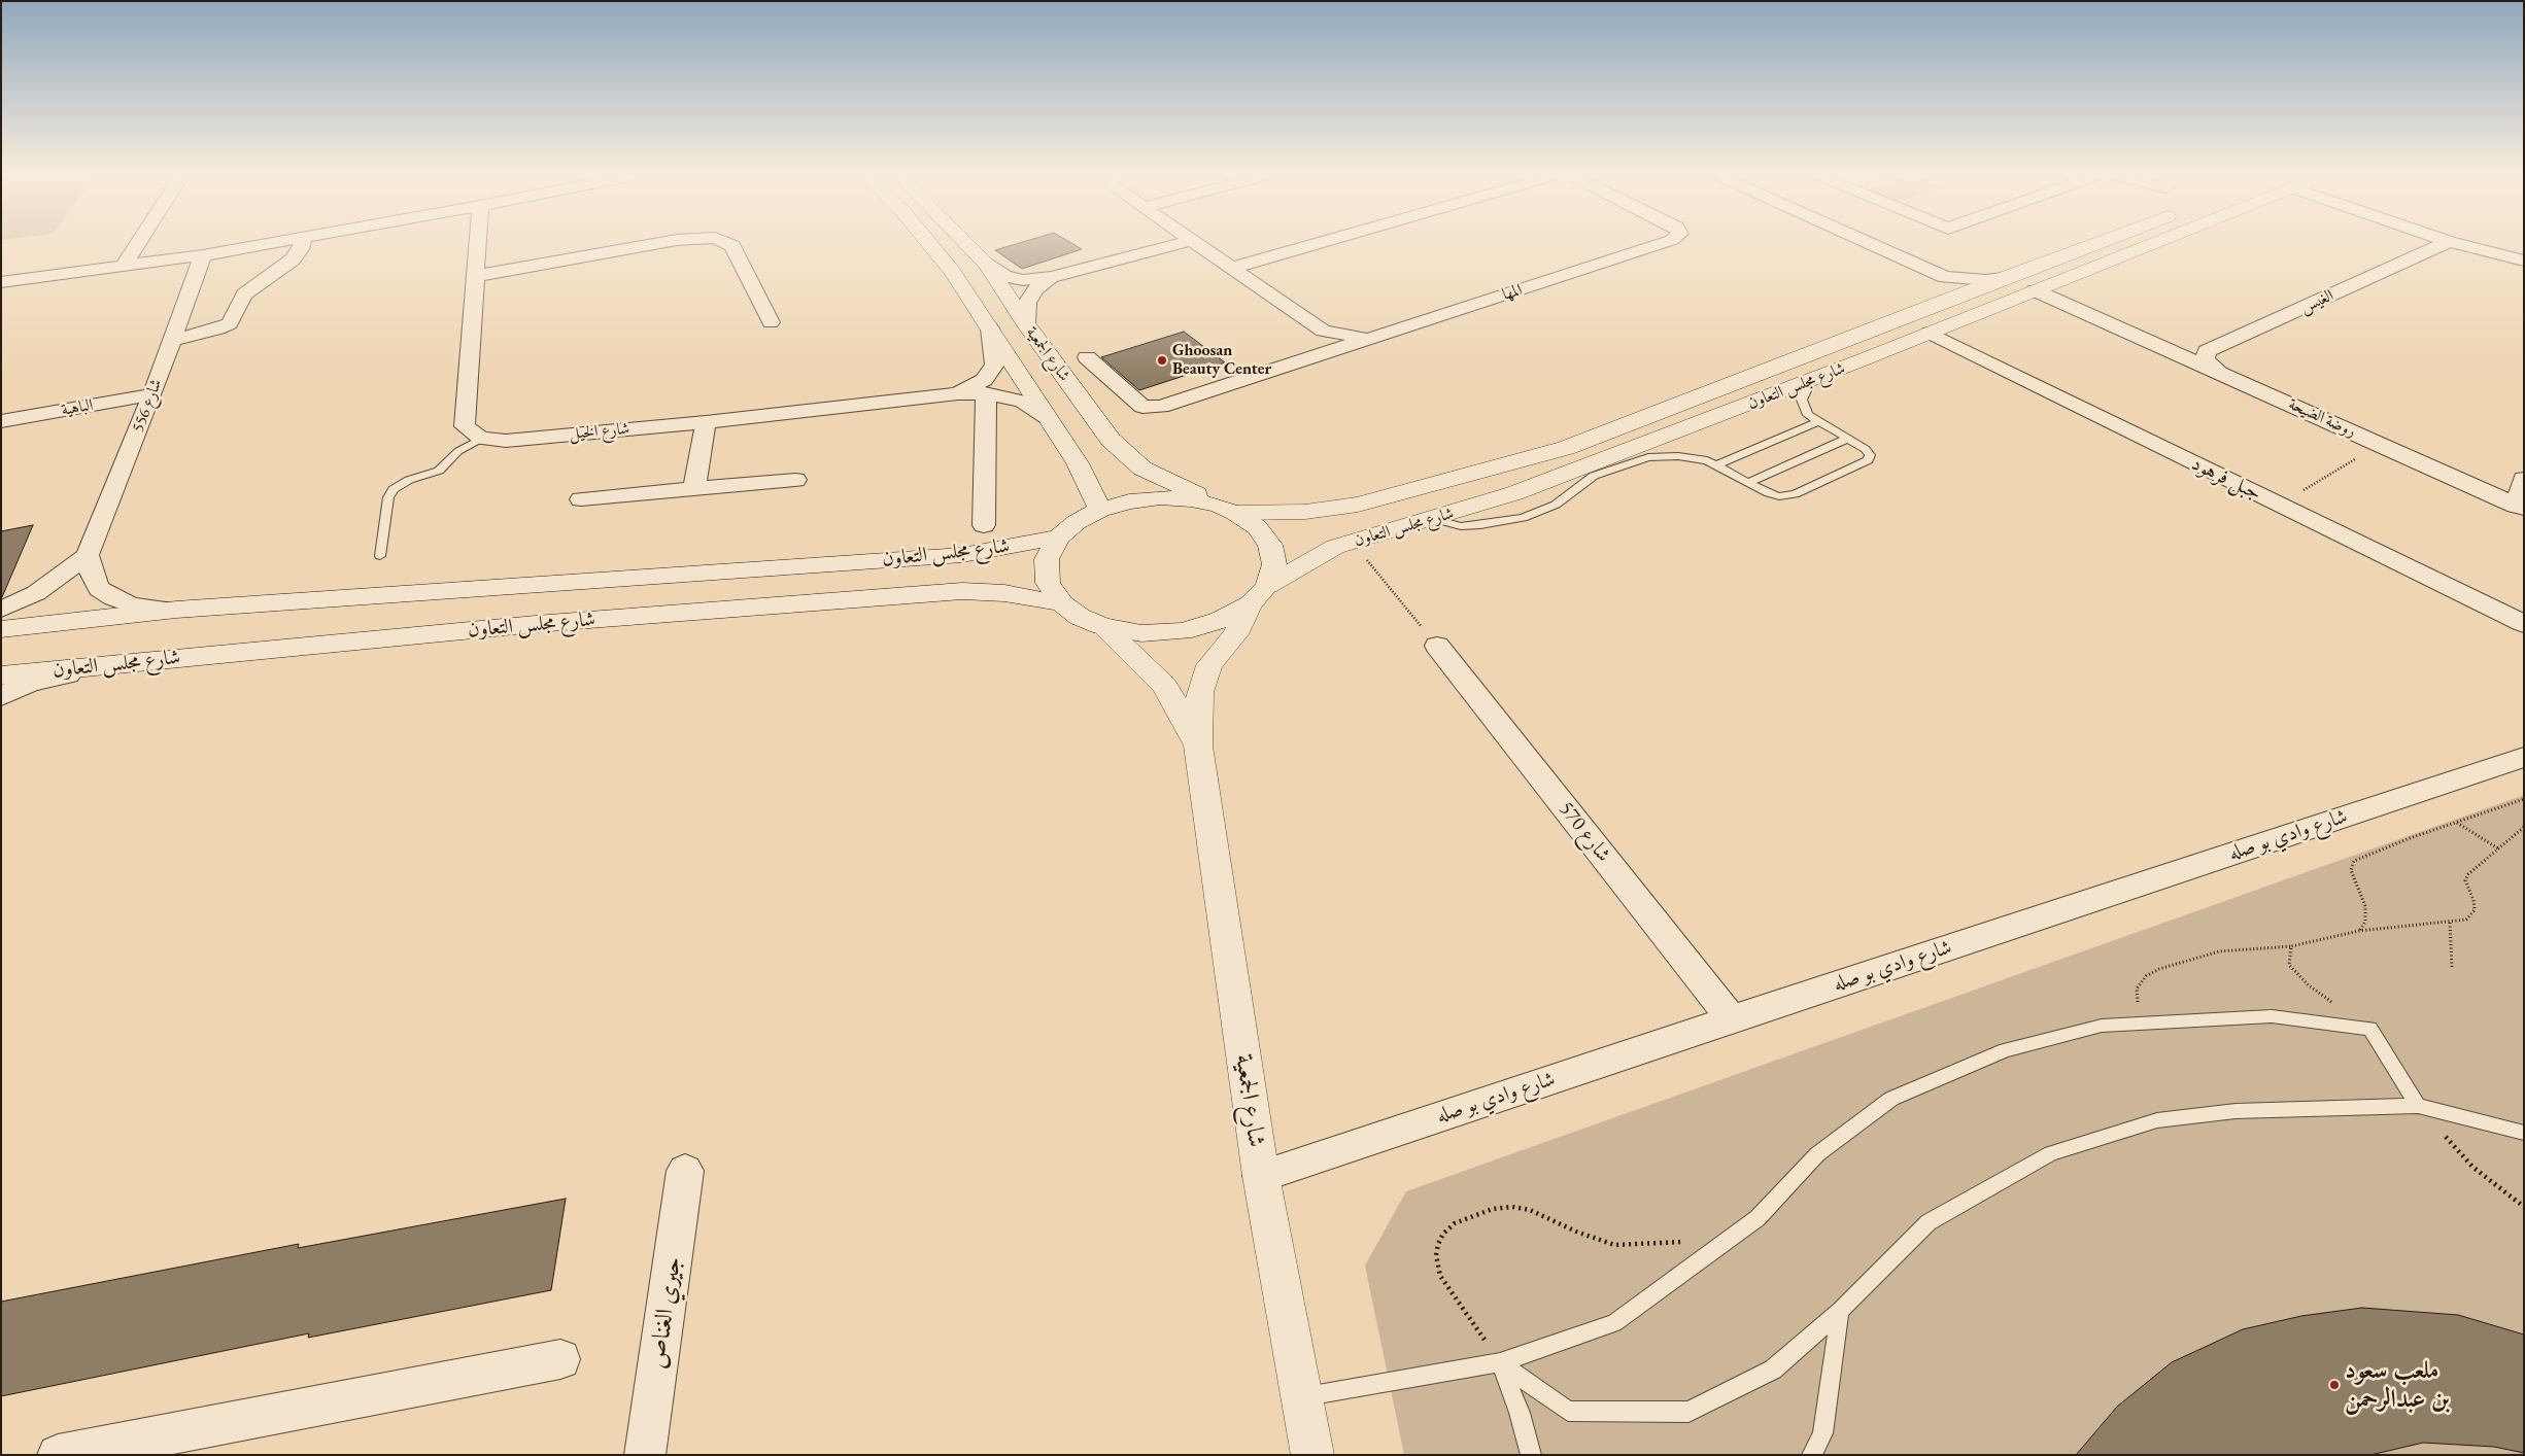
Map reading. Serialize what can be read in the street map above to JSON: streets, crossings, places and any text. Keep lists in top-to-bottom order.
{
  "streets": {
    "street": [
      "المها",
      "الغيس",
      "شارع الجمعية",
      "شارع مجلس التعاون",
      "شارع 556",
      "الباهية",
      "روضة الضيحة",
      "شارع الخيل",
      "جبل فرهود",
      "شارع 570",
      "شارع وادي بو صله",
      "جيري الغناص"
    ]
  },
  "crossings": [
    ["الغيس", "روضة الضيحة"],
    ["شارع الجمعية", "شارع مجلس التعاون"],
    ["شارع الجمعية", "شارع الخيل"],
    ["شارع الجمعية", "شارع وادي بو صله"],
    ["شارع مجلس التعاون", "روضة الضيحة"],
    ["شارع مجلس التعاون", "جبل فرهود"],
    ["شارع 556", "الباهية"],
    ["شارع 570", "شارع وادي بو صله"]
  ],
  "places": ["Ghoosan Beauty Center", "ملعب سعود بن عبدالرحمن"]
}
